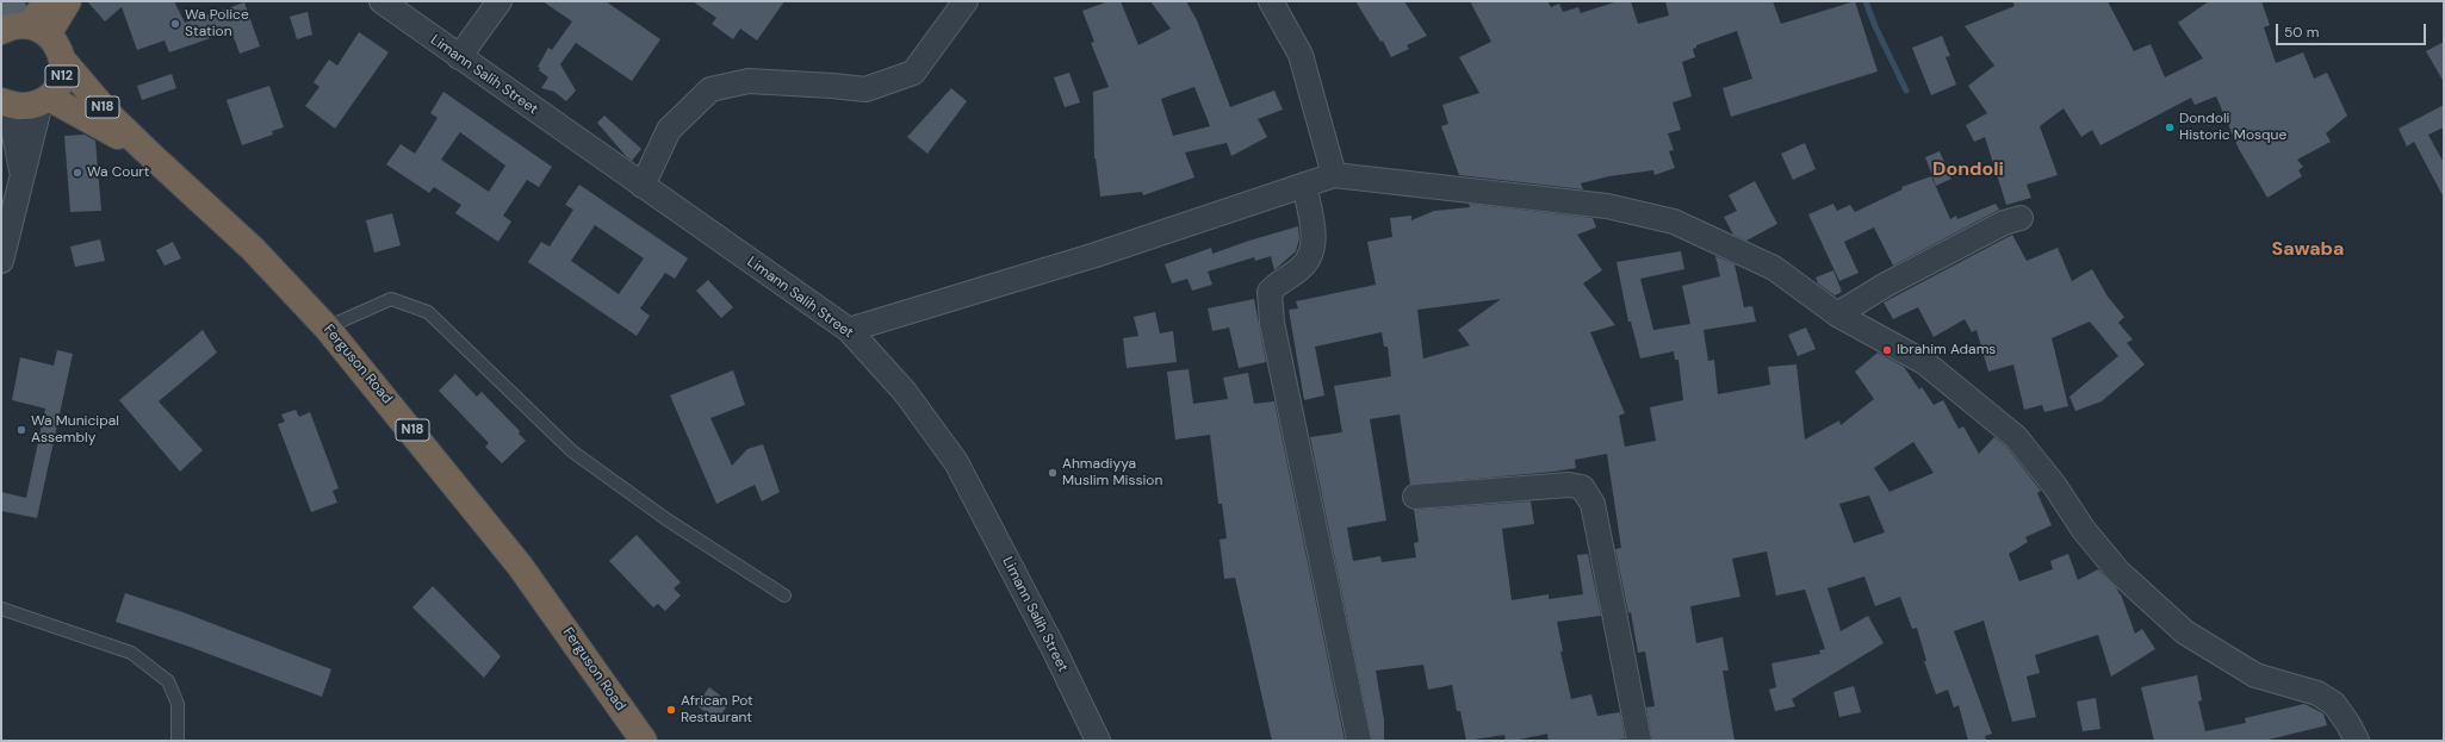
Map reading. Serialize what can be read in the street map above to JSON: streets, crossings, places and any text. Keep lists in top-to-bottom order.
{
  "streets": {
    "highway": ["N12", "N18", "Ferguson Road"],
    "street": ["Limann Salih Street"]
  },
  "crossings": [
    ["N12", "Ferguson Road"]
  ],
  "districts": ["Dondoli", "Sawaba"],
  "places": [
    "Wa Police Station",
    "Dondoli Historic Mosque",
    "Wa Court",
    "Ibrahim Adams",
    "Wa Municipal Assembly",
    "Ahmadiyya Muslim Mission",
    "African Pot Restaurant"
  ],
  "scale_bar": "50 m"
}
